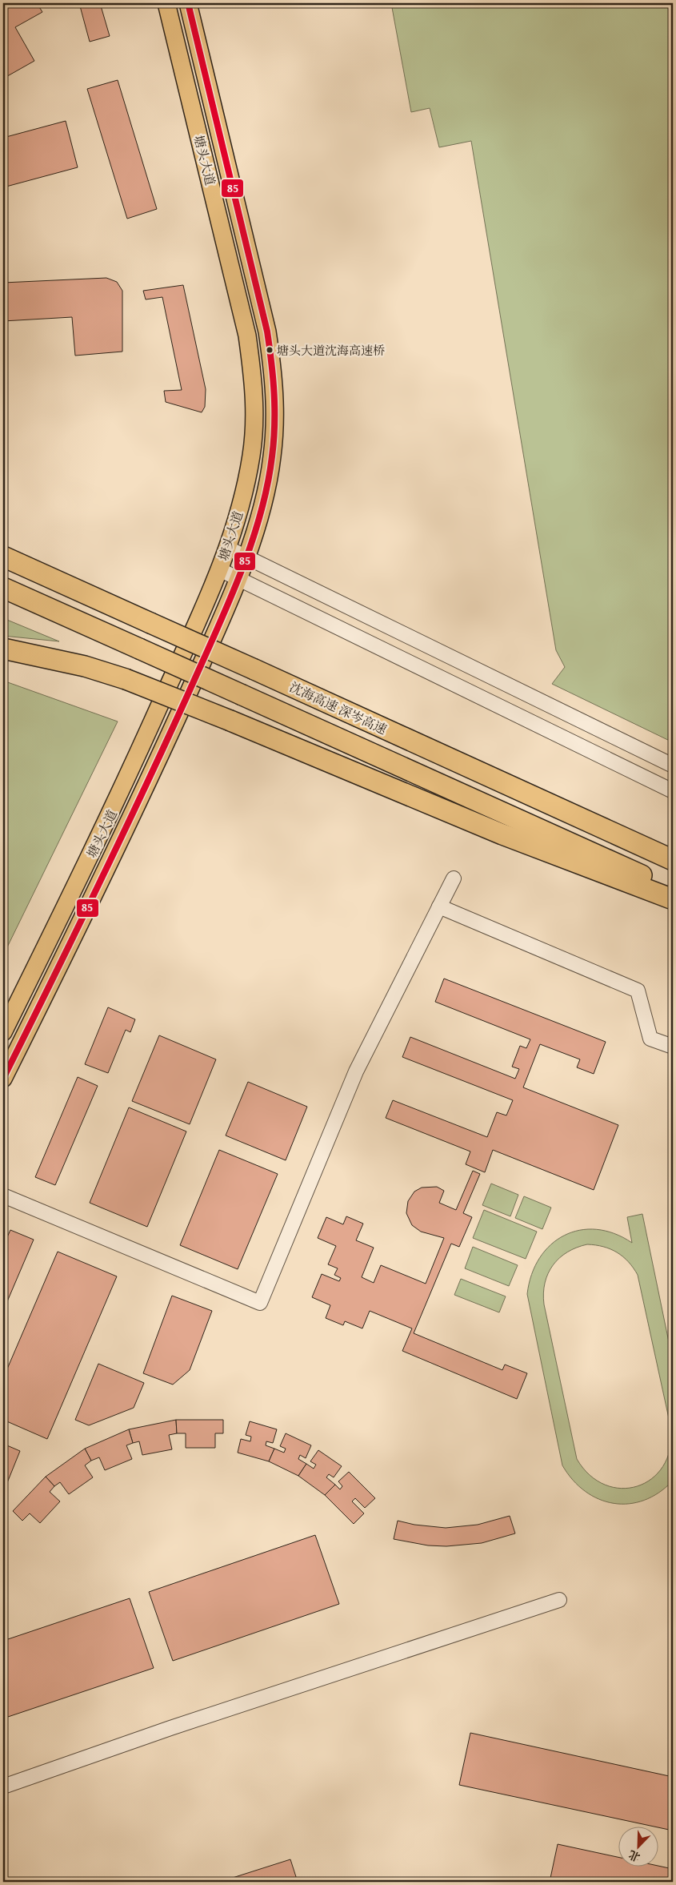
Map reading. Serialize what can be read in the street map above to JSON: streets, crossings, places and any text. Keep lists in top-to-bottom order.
{
  "streets": {
    "highway": ["沈海高速 深岑高速"],
    "main road": ["塘头大道"]
  },
  "places": ["塘头大道沈海高速桥"],
  "lines": ["transit line 85"],
  "north": "bottom left"
}
